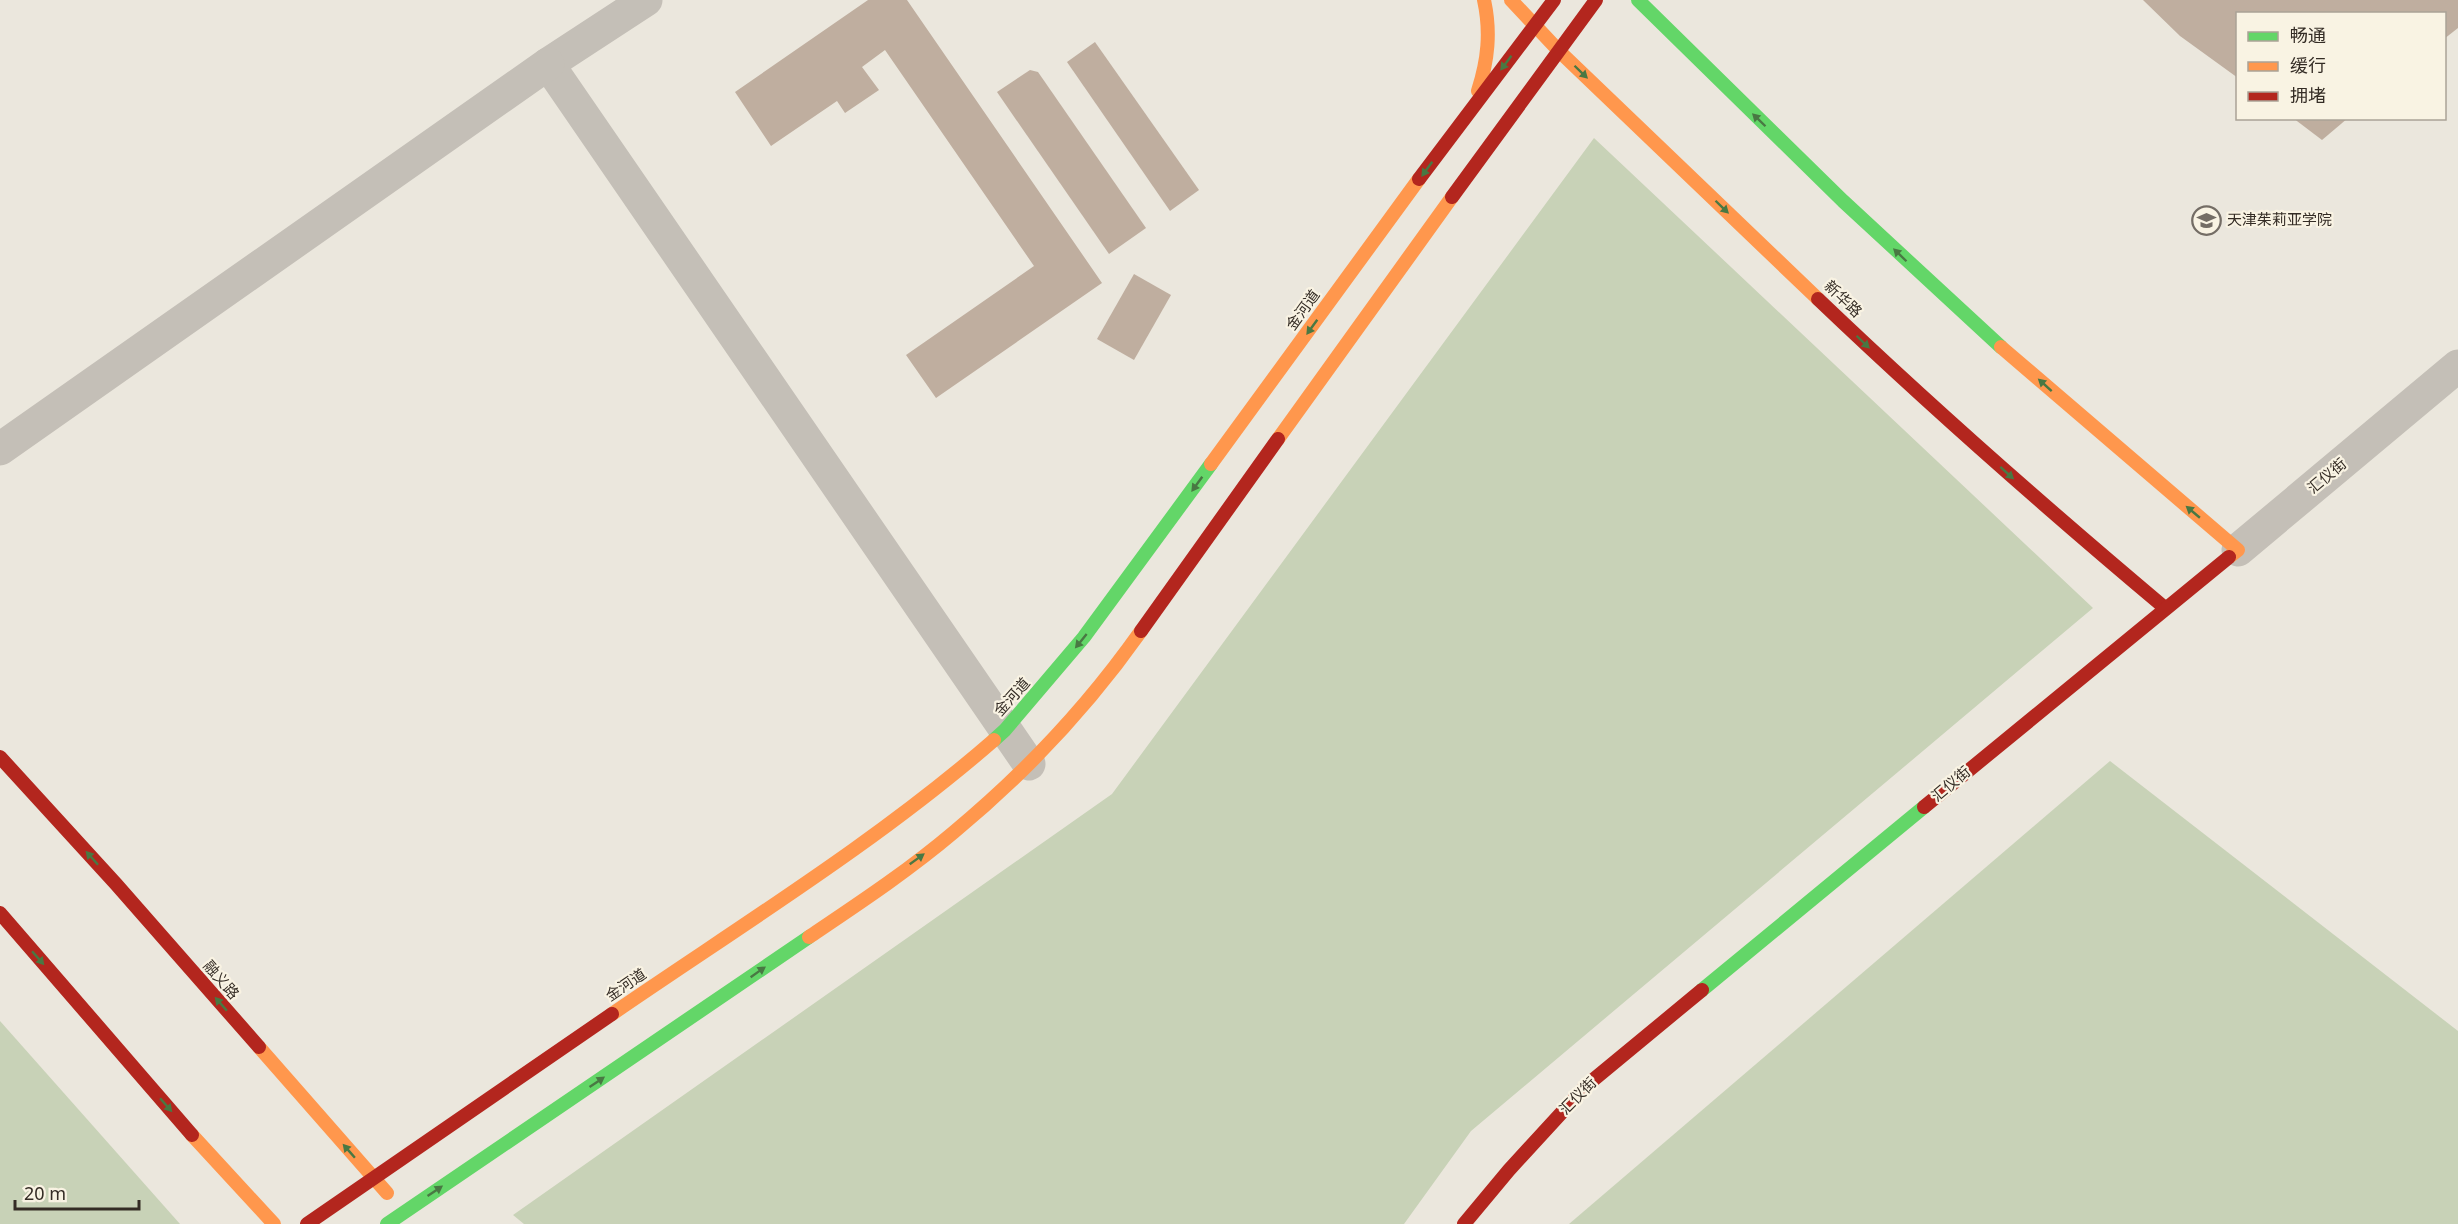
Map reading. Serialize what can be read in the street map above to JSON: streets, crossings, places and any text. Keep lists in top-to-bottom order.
{
  "streets": {
    "street": [
      "新华路",
      "金河道",
      "汇仪街",
      "融义路"
    ]
  },
  "crossings": [
    ["新华路", "金河道"],
    ["新华路", "汇仪街"],
    ["金河道", "融义路"]
  ],
  "places": {
    "school or university": ["天津茱莉亚学院"]
  },
  "legend": ["畅通", "缓行", "拥堵"],
  "scale_bar": "20 m"
}
